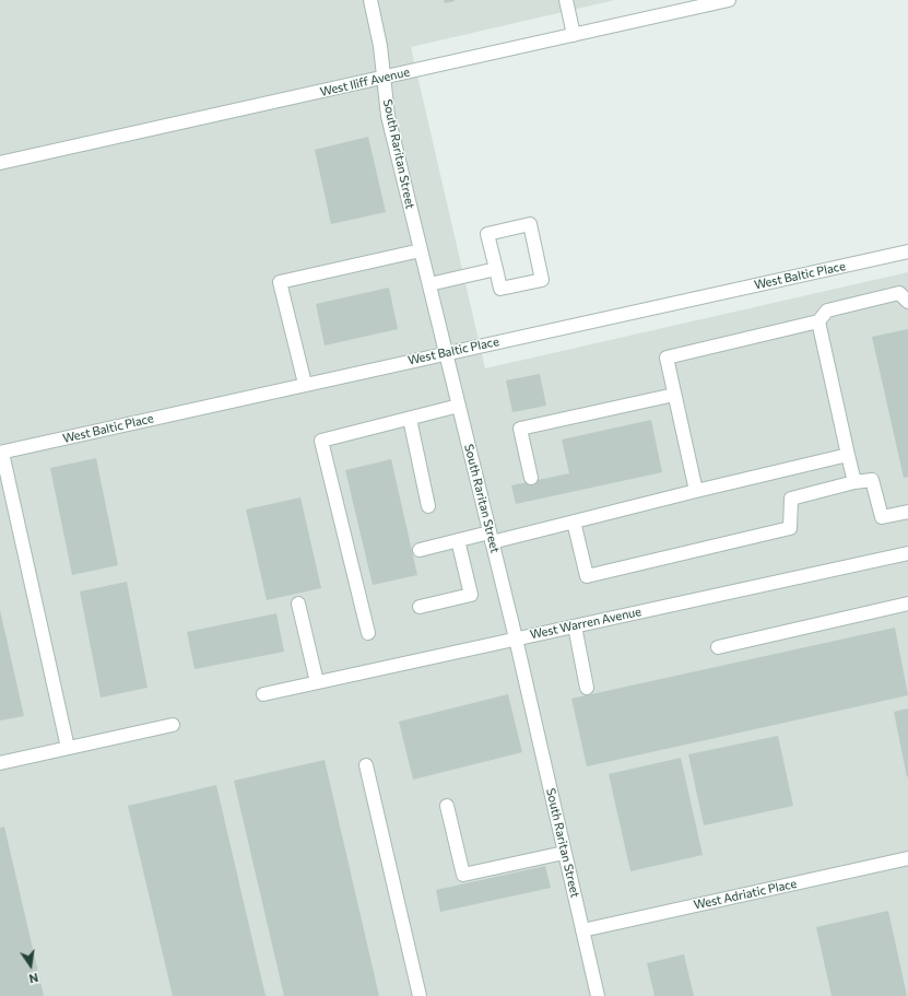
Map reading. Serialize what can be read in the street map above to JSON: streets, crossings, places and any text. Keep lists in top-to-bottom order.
{
  "streets": {
    "street": [
      "West Iliff Avenue",
      "South Raritan Street",
      "West Baltic Place",
      "West Warren Avenue",
      "West Adriatic Place"
    ]
  },
  "crossings": [
    ["West Iliff Avenue", "South Raritan Street"],
    ["South Raritan Street", "West Baltic Place"],
    ["South Raritan Street", "West Warren Avenue"],
    ["South Raritan Street", "West Adriatic Place"]
  ],
  "north": "bottom"
}
